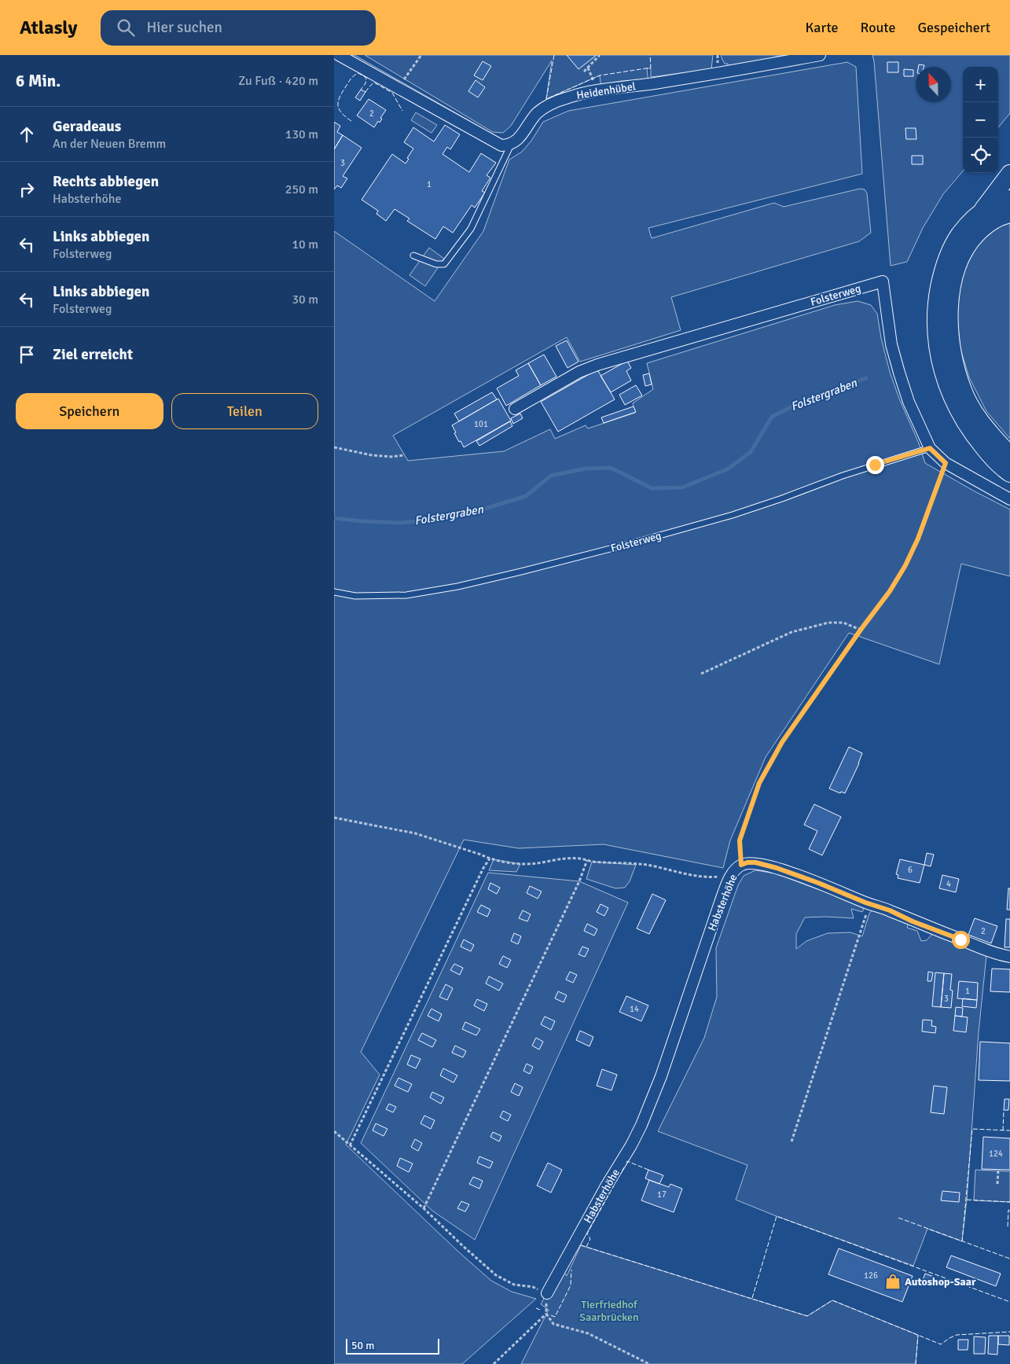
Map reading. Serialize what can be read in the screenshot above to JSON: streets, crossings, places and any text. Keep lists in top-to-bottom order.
{
  "streets": {
    "street": ["Heidenhübel", "Folsterweg", "Habsterhöhe"]
  },
  "crossings": [
    ["Folsterweg", "Habsterhöhe"]
  ],
  "water": ["Folstergraben"],
  "parks": ["Tierfriedhof Saarbrücken"],
  "places": {
    "shop": ["Autoshop-Saar"]
  },
  "house_numbers": [
    "2",
    "3",
    "1",
    "101",
    "6",
    "4",
    "2",
    "1",
    "3",
    "14",
    "124",
    "17",
    "126"
  ],
  "scale_bar": "50 m",
  "north": "top",
  "page": {
    "header": "Atlasly",
    "search": "Hier suchen",
    "nav": ["Karte", "Route", "Gespeichert"],
    "heading": ["6 Min.", "Zu Fuß · 420 m"],
    "map_buttons": ["+", "−"],
    "list": [
      ["Geradeaus", "An der Neuen Bremm", "130 m"],
      ["Rechts abbiegen", "Habsterhöhe", "250 m"],
      ["Links abbiegen", "Folsterweg", "10 m"],
      ["Links abbiegen", "Folsterweg", "30 m"],
      "Ziel erreicht"
    ],
    "buttons": ["Speichern", "Teilen"],
    "scale": "50 m"
  }
}
